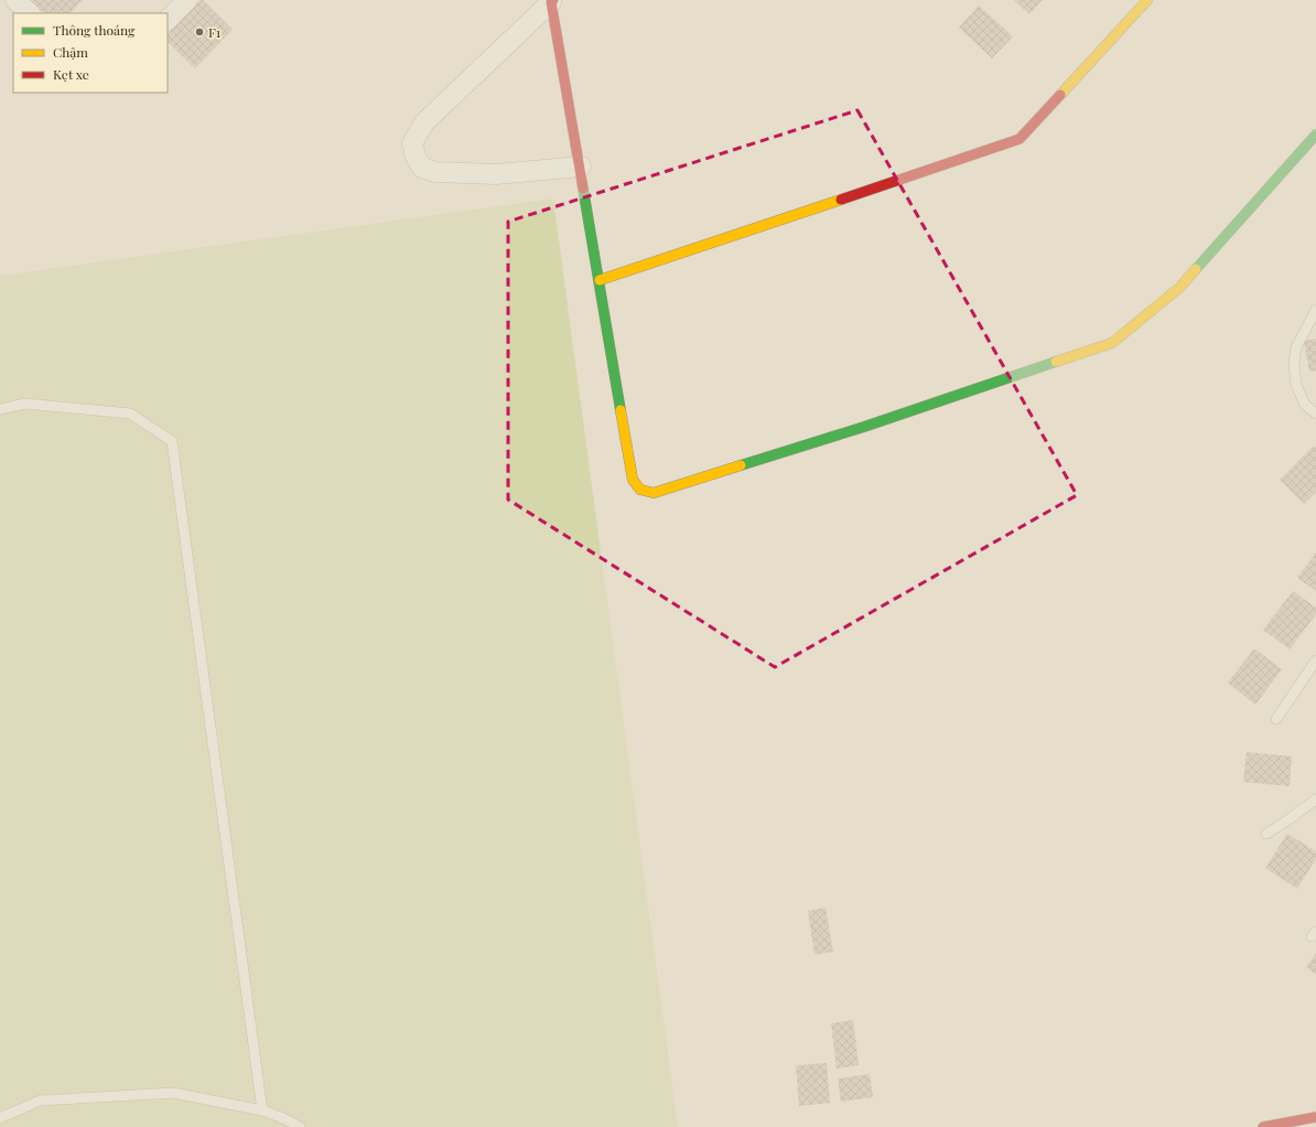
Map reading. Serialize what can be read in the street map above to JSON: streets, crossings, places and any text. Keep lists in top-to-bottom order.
{
  "places": ["F1"],
  "legend": ["Thông thoáng", "Chậm", "Kẹt xe"]
}
